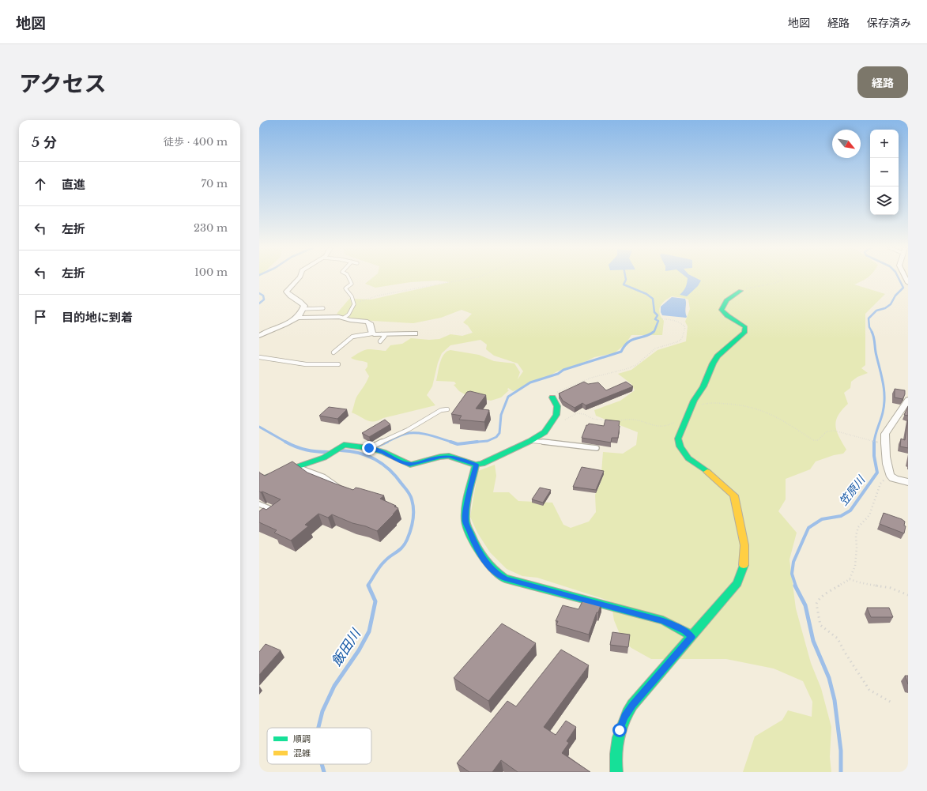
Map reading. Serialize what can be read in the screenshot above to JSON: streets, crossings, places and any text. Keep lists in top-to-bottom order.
{
  "water": ["笠原川", "飯田川"],
  "legend": ["順調", "混雑"],
  "north": "bottom right",
  "page": {
    "header": "地図",
    "nav": ["地図", "経路", "保存済み"],
    "title": "アクセス",
    "buttons": "経路",
    "heading": ["5 分", "徒歩 · 400 m"],
    "map_buttons": ["+", "−"],
    "list": [
      ["直進", "70 m"],
      ["左折", "230 m"],
      ["左折", "100 m"],
      "目的地に到着"
    ]
  }
}
